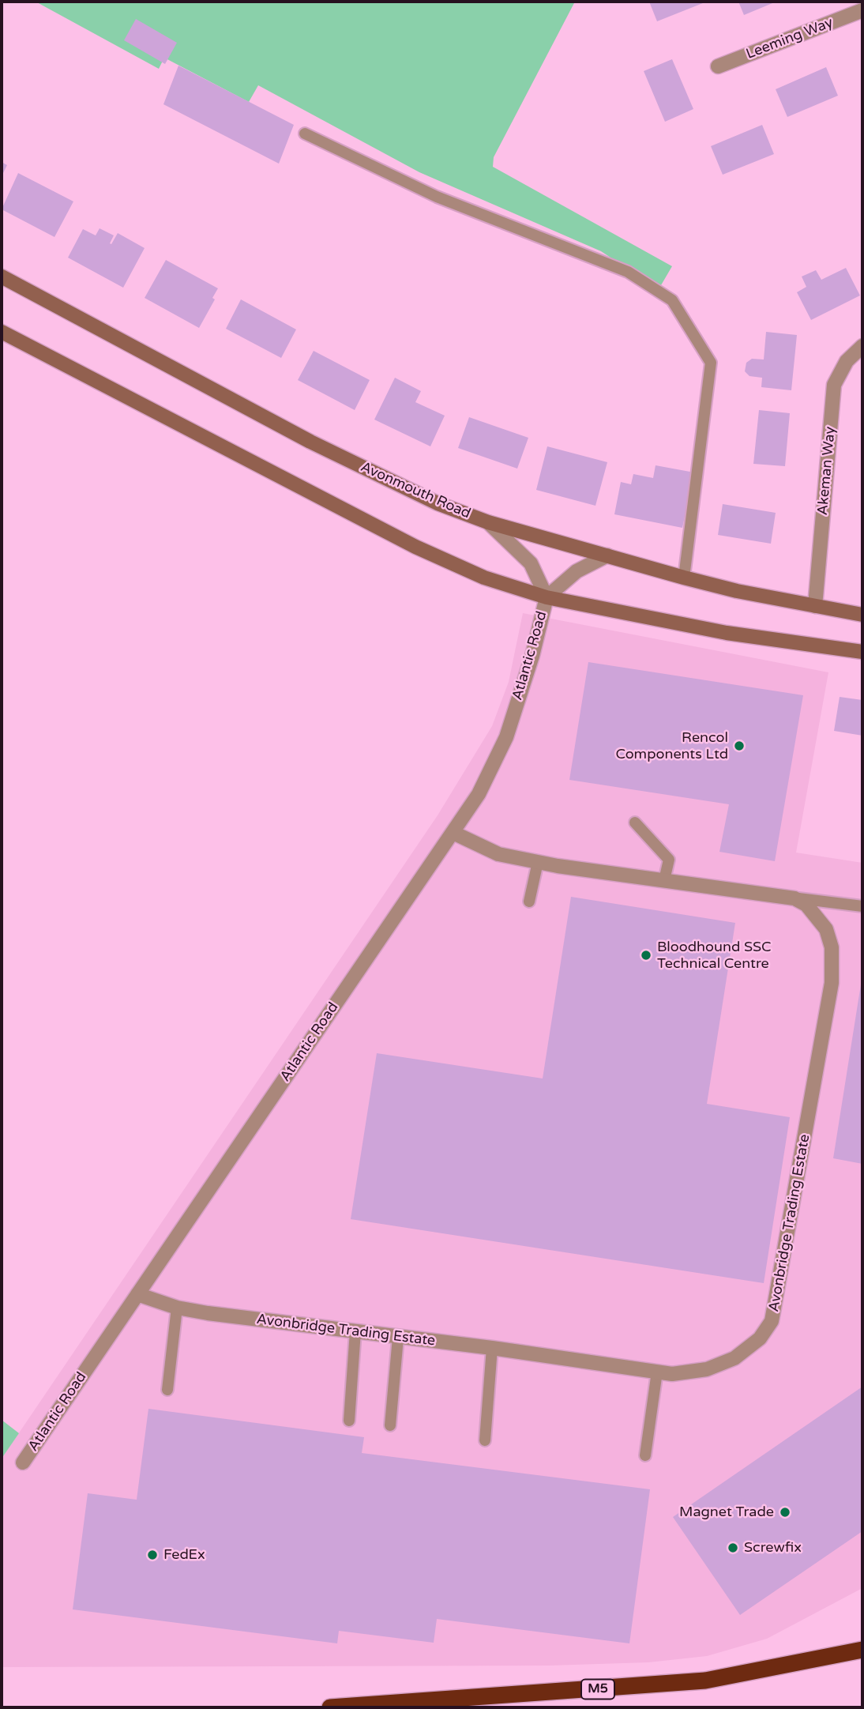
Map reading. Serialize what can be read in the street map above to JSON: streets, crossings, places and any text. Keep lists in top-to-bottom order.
{
  "streets": {
    "highway": ["M5"],
    "main road": ["Avonmouth Road"],
    "street": [
      "Leeming Way",
      "Akeman Way",
      "Atlantic Road",
      "Avonbridge Trading Estate"
    ]
  },
  "crossings": [
    ["Akeman Way", "Avonmouth Road"],
    ["Avonmouth Road", "Atlantic Road"],
    ["Atlantic Road", "Avonbridge Trading Estate"]
  ],
  "places": [
    "Rencol Components Ltd",
    "Bloodhound SSC Technical Centre",
    "Magnet Trade",
    "Screwfix",
    "FedEx"
  ]
}
